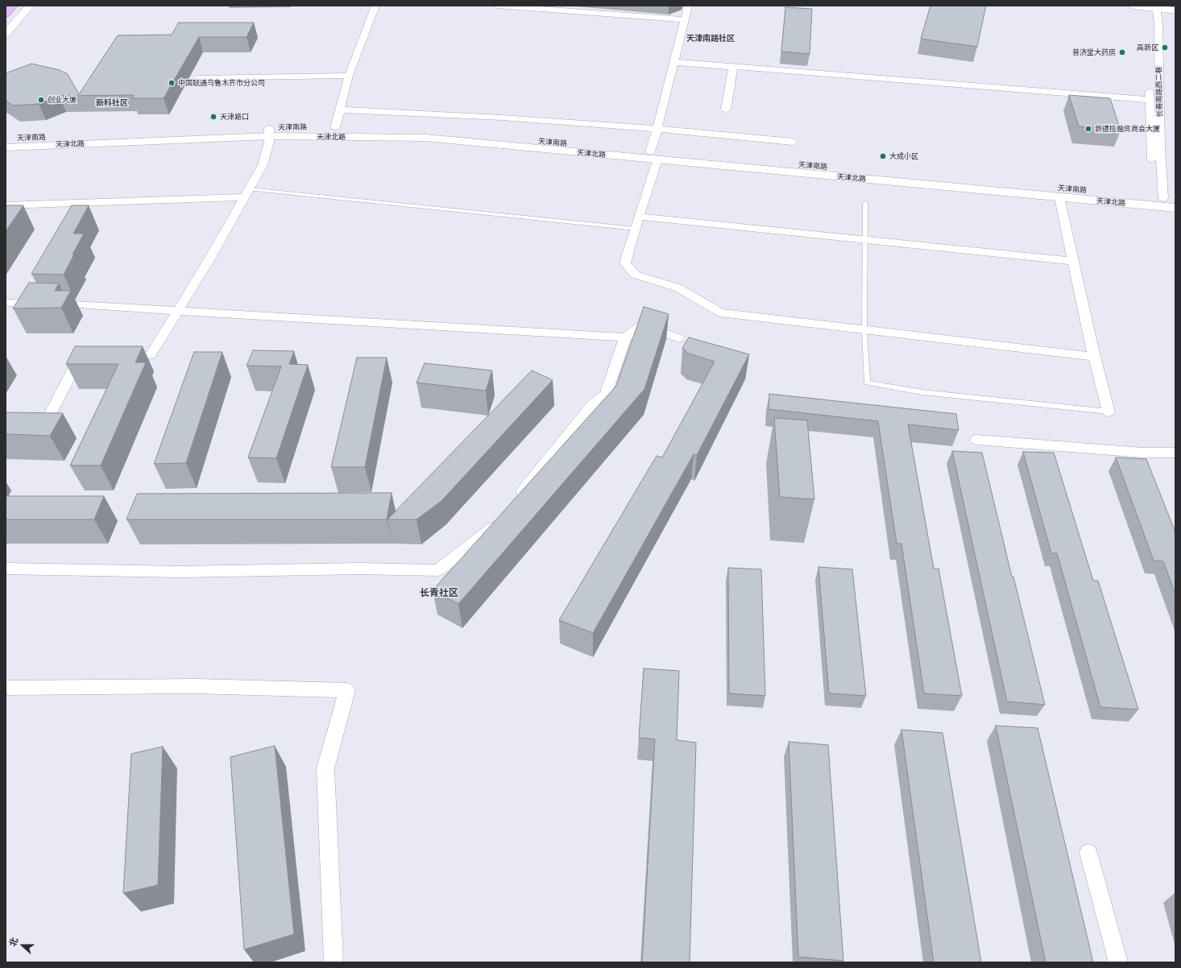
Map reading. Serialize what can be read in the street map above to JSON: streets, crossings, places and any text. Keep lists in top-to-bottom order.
{
  "streets": {
    "street": ["长春南路西二巷", "天津南路", "天津北路"]
  },
  "crossings": [
    ["长春南路西二巷", "天津南路"],
    ["天津南路", "天津北路"]
  ],
  "districts": ["天津南路社区", "新科社区", "长青社区"],
  "places": [
    "高新区",
    "普济堂大药房",
    "中国联通乌鲁木齐市分公司",
    "创业大厦",
    "天津路口",
    "新疆投融资商会大厦",
    "大成小区"
  ],
  "north": "left"
}
